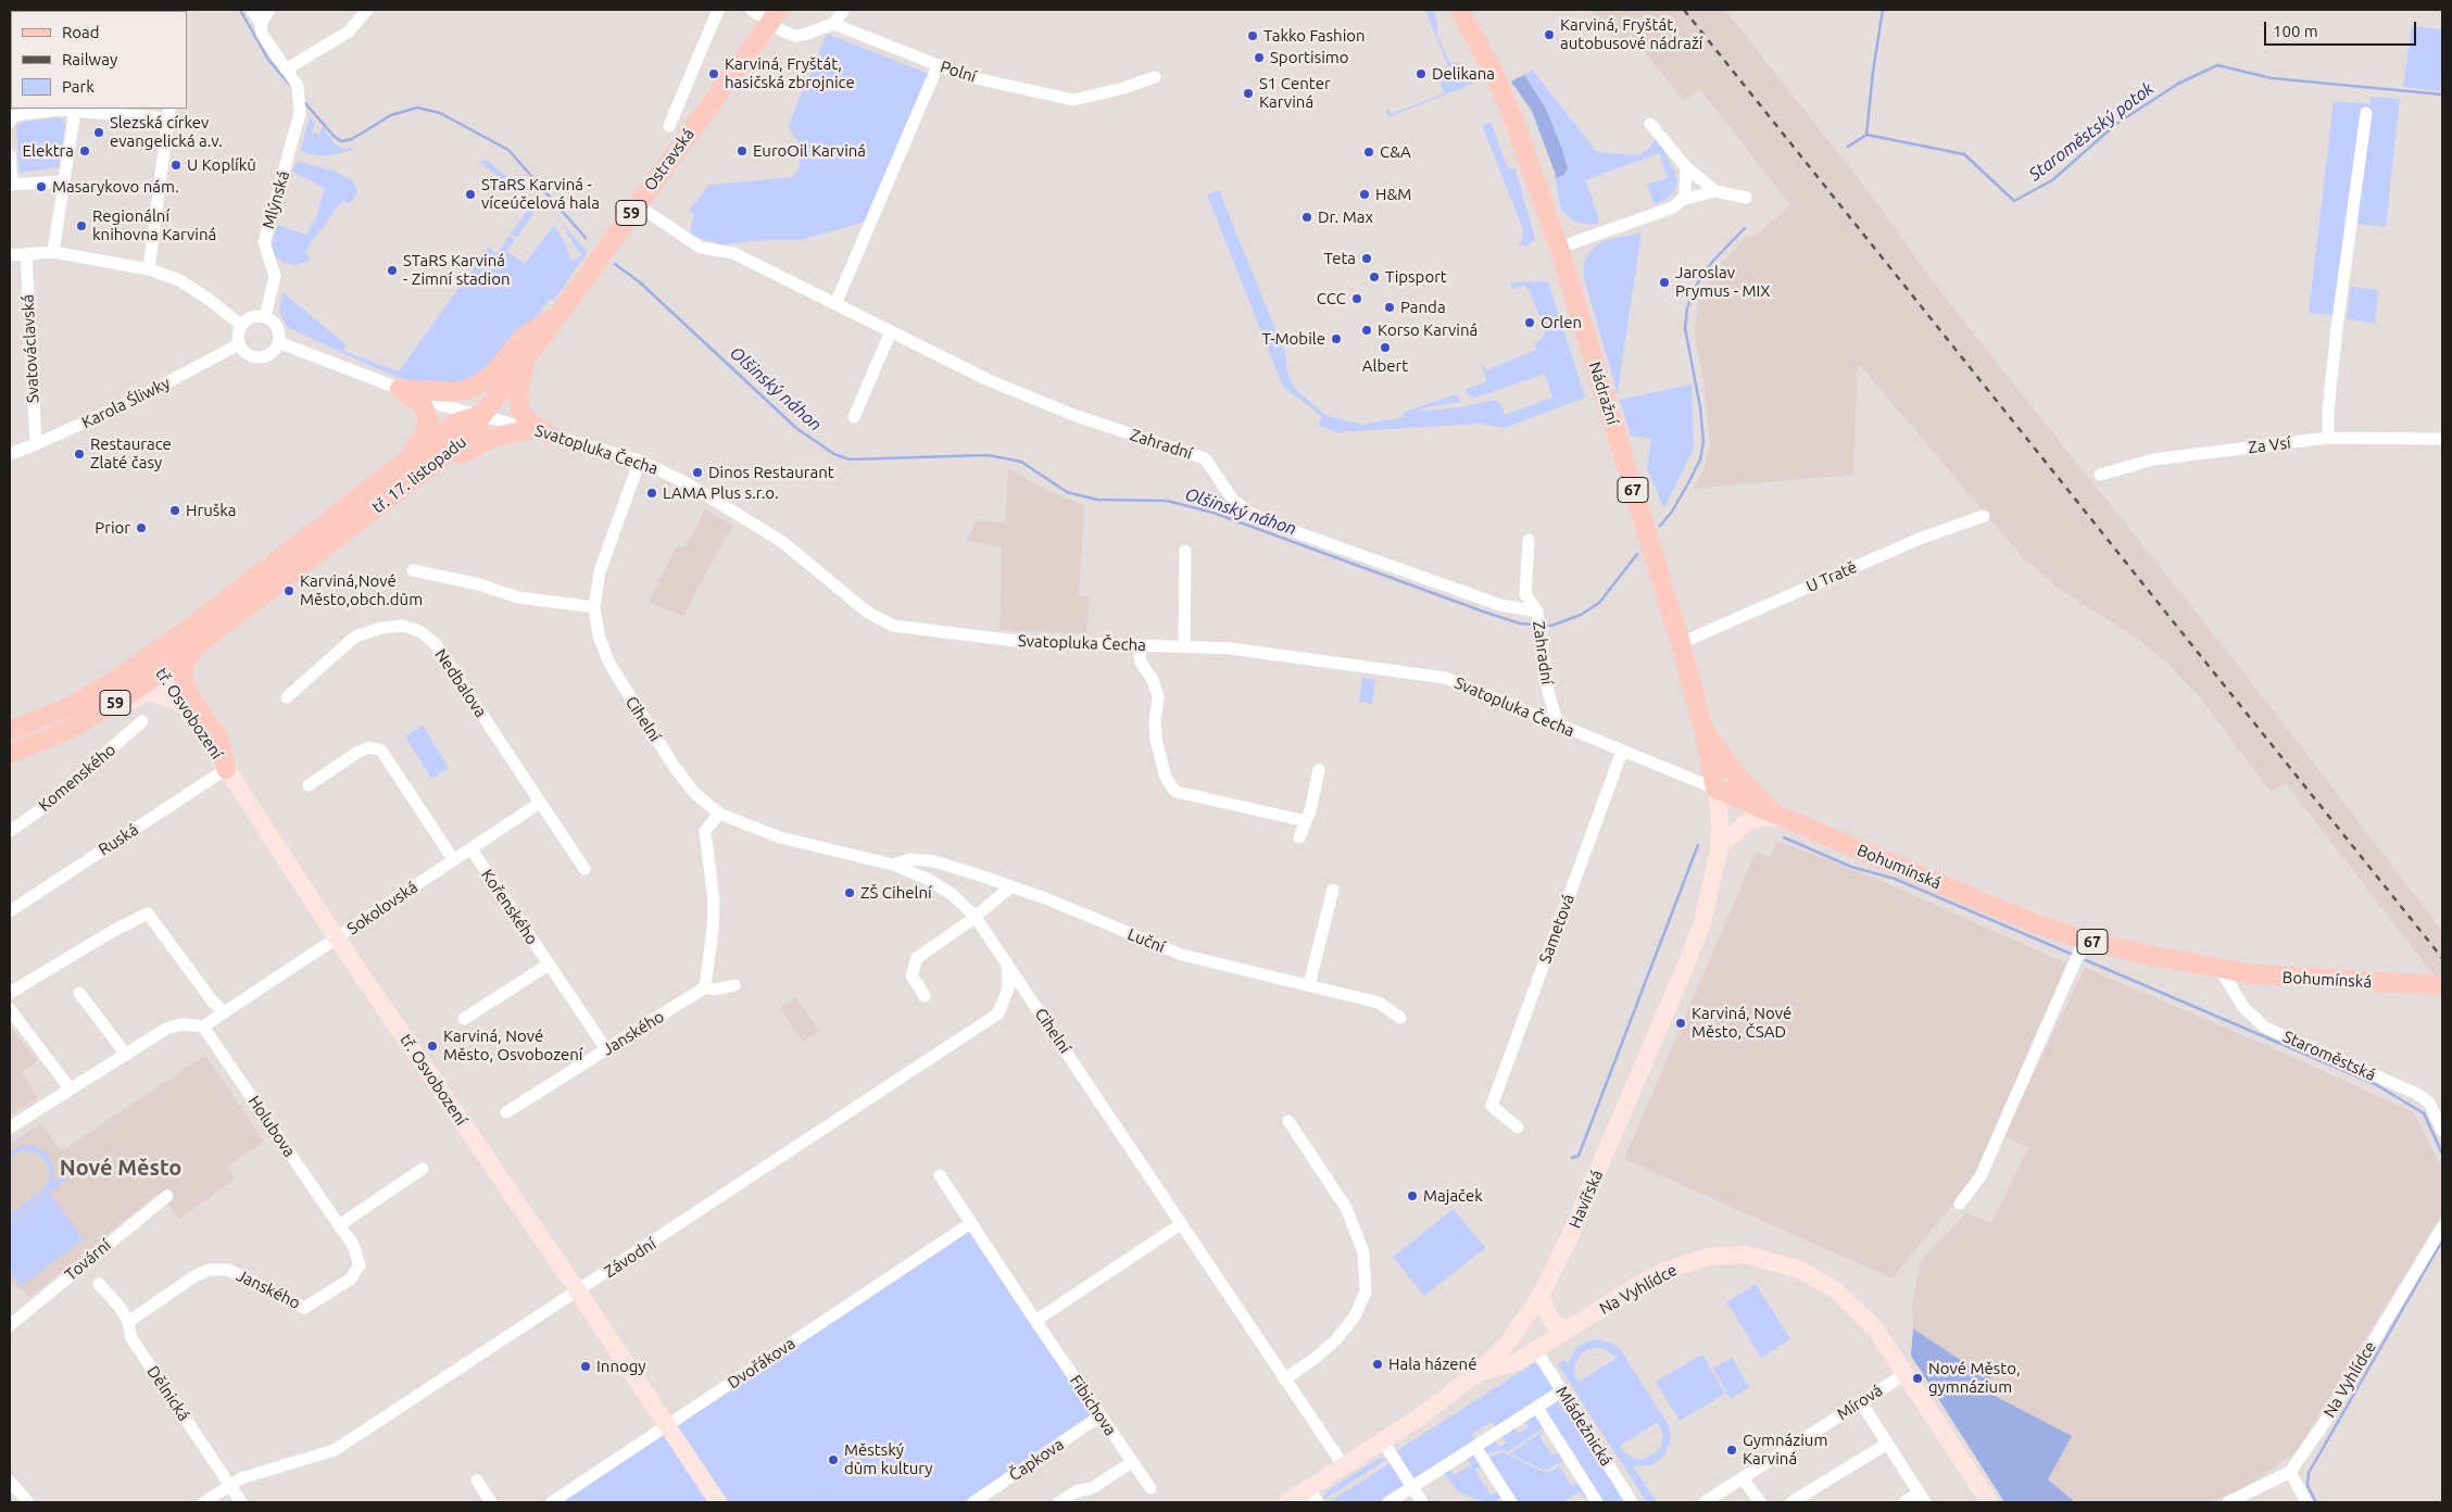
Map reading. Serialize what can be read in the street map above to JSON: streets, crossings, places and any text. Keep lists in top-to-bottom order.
{
  "streets": {
    "main road": [
      "Ostravská",
      "59",
      "Nádražní",
      "tř. 17. listopadu",
      "67",
      "Bohumínská"
    ],
    "street": [
      "Polní",
      "Mlýnská",
      "Svatováclavská",
      "Karola Śliwky",
      "Zahradní",
      "Za Vsí",
      "Svatopluka Čecha",
      "U Tratě",
      "Nedbalova",
      "tř. Osvobození",
      "Cihelní",
      "Komenského",
      "Ruská",
      "Kořenského",
      "Sokolovská",
      "Sametová",
      "Luční",
      "Janského",
      "Staroměstská",
      "Holubova",
      "Havířská",
      "Závodní",
      "Tovární",
      "Na Vyhlídce",
      "Dvořákova",
      "Dělnická",
      "Mírová",
      "Fibichova",
      "Mládežnická",
      "Čapkova"
    ]
  },
  "crossings": [
    ["Ostravská", "Zahradní"],
    ["Ostravská", "Svatopluka Čecha"],
    ["Ostravská", "tř. 17. listopadu"],
    ["Mlýnská", "Karola Śliwky"],
    ["Svatováclavská", "Karola Śliwky"],
    ["Nádražní", "Svatopluka Čecha"],
    ["Nádražní", "U Tratě"],
    ["Nádražní", "Bohumínská"],
    ["Nádražní", "Havířská"],
    ["Zahradní", "Svatopluka Čecha"],
    ["Svatopluka Čecha", "tř. 17. listopadu"],
    ["Svatopluka Čecha", "Cihelní"],
    ["Svatopluka Čecha", "Bohumínská"],
    ["Svatopluka Čecha", "Sametová"],
    ["Svatopluka Čecha", "Havířská"],
    ["tř. 17. listopadu", "tř. Osvobození"],
    ["Nedbalova", "Sokolovská"],
    ["tř. Osvobození", "Ruská"],
    ["tř. Osvobození", "Sokolovská"],
    ["tř. Osvobození", "Závodní"],
    ["tř. Osvobození", "Dvořákova"],
    ["Cihelní", "Luční"],
    ["Cihelní", "Havířská"],
    ["Cihelní", "Závodní"],
    ["Bohumínská", "Staroměstská"],
    ["Bohumínská", "Havířská"],
    ["Kořenského", "Sokolovská"],
    ["Kořenského", "Janského"],
    ["Sokolovská", "Holubova"],
    ["Janského", "Holubova"],
    ["Janského", "Dělnická"],
    ["Havířská", "Na Vyhlídce"],
    ["Závodní", "Dělnická"],
    ["Na Vyhlídce", "Mírová"],
    ["Na Vyhlídce", "Mládežnická"],
    ["Dvořákova", "Fibichova"],
    ["Fibichova", "Čapkova"]
  ],
  "districts": ["Nové Město"],
  "water": ["Staroměstský potok", "Olšinský náhon"],
  "places": [
    "Karviná, Fryštát, autobusové nádraží",
    "Takko Fashion",
    "Sportisimo",
    "Karviná, Fryštát, hasičská zbrojnice",
    "Delikana",
    "S1 Center Karviná",
    "Slezská církev evangelická a.v.",
    "Elektra",
    "EuroOil Karviná",
    "C&A",
    "U Koplíků",
    "Masarykovo nám.",
    "STaRS Karviná - víceúčelová hala",
    "H&M",
    "Dr. Max",
    "Regionální knihovna Karviná",
    "Teta",
    "STaRS Karviná - Zimní stadion",
    "Tipsport",
    "Jaroslav Prymus - MIX",
    "CCC",
    "Panda",
    "Orlen",
    "Korso Karviná",
    "T-Mobile",
    "Albert",
    "Restaurace Zlaté časy",
    "Dinos Restaurant",
    "LAMA Plus s.r.o.",
    "Hruška",
    "Prior",
    "Karviná,Nové Město,obch.dům",
    "ZŠ Cihelní",
    "Karviná, Nové Město, ČSAD",
    "Karviná, Nové Město, Osvobození",
    "Majaček",
    "Hala házené",
    "Innogy",
    "Nové Město, gymnázium",
    "Gymnázium Karviná",
    "Městský dům kultury"
  ],
  "legend": ["Road", "Railway", "Park"],
  "scale_bar": "100 m"
}
